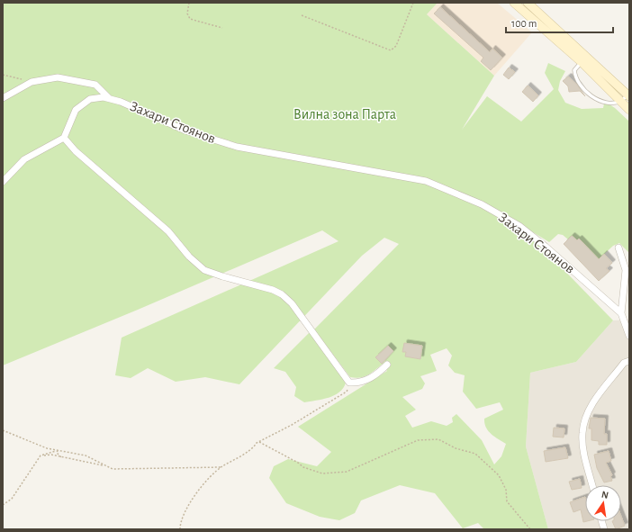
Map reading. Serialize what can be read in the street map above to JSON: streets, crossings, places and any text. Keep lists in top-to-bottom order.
{
  "streets": {
    "street": ["Захари Стоянов"]
  },
  "parks": ["Вилна зона Парта"],
  "scale_bar": "100 m",
  "north": "top"
}
